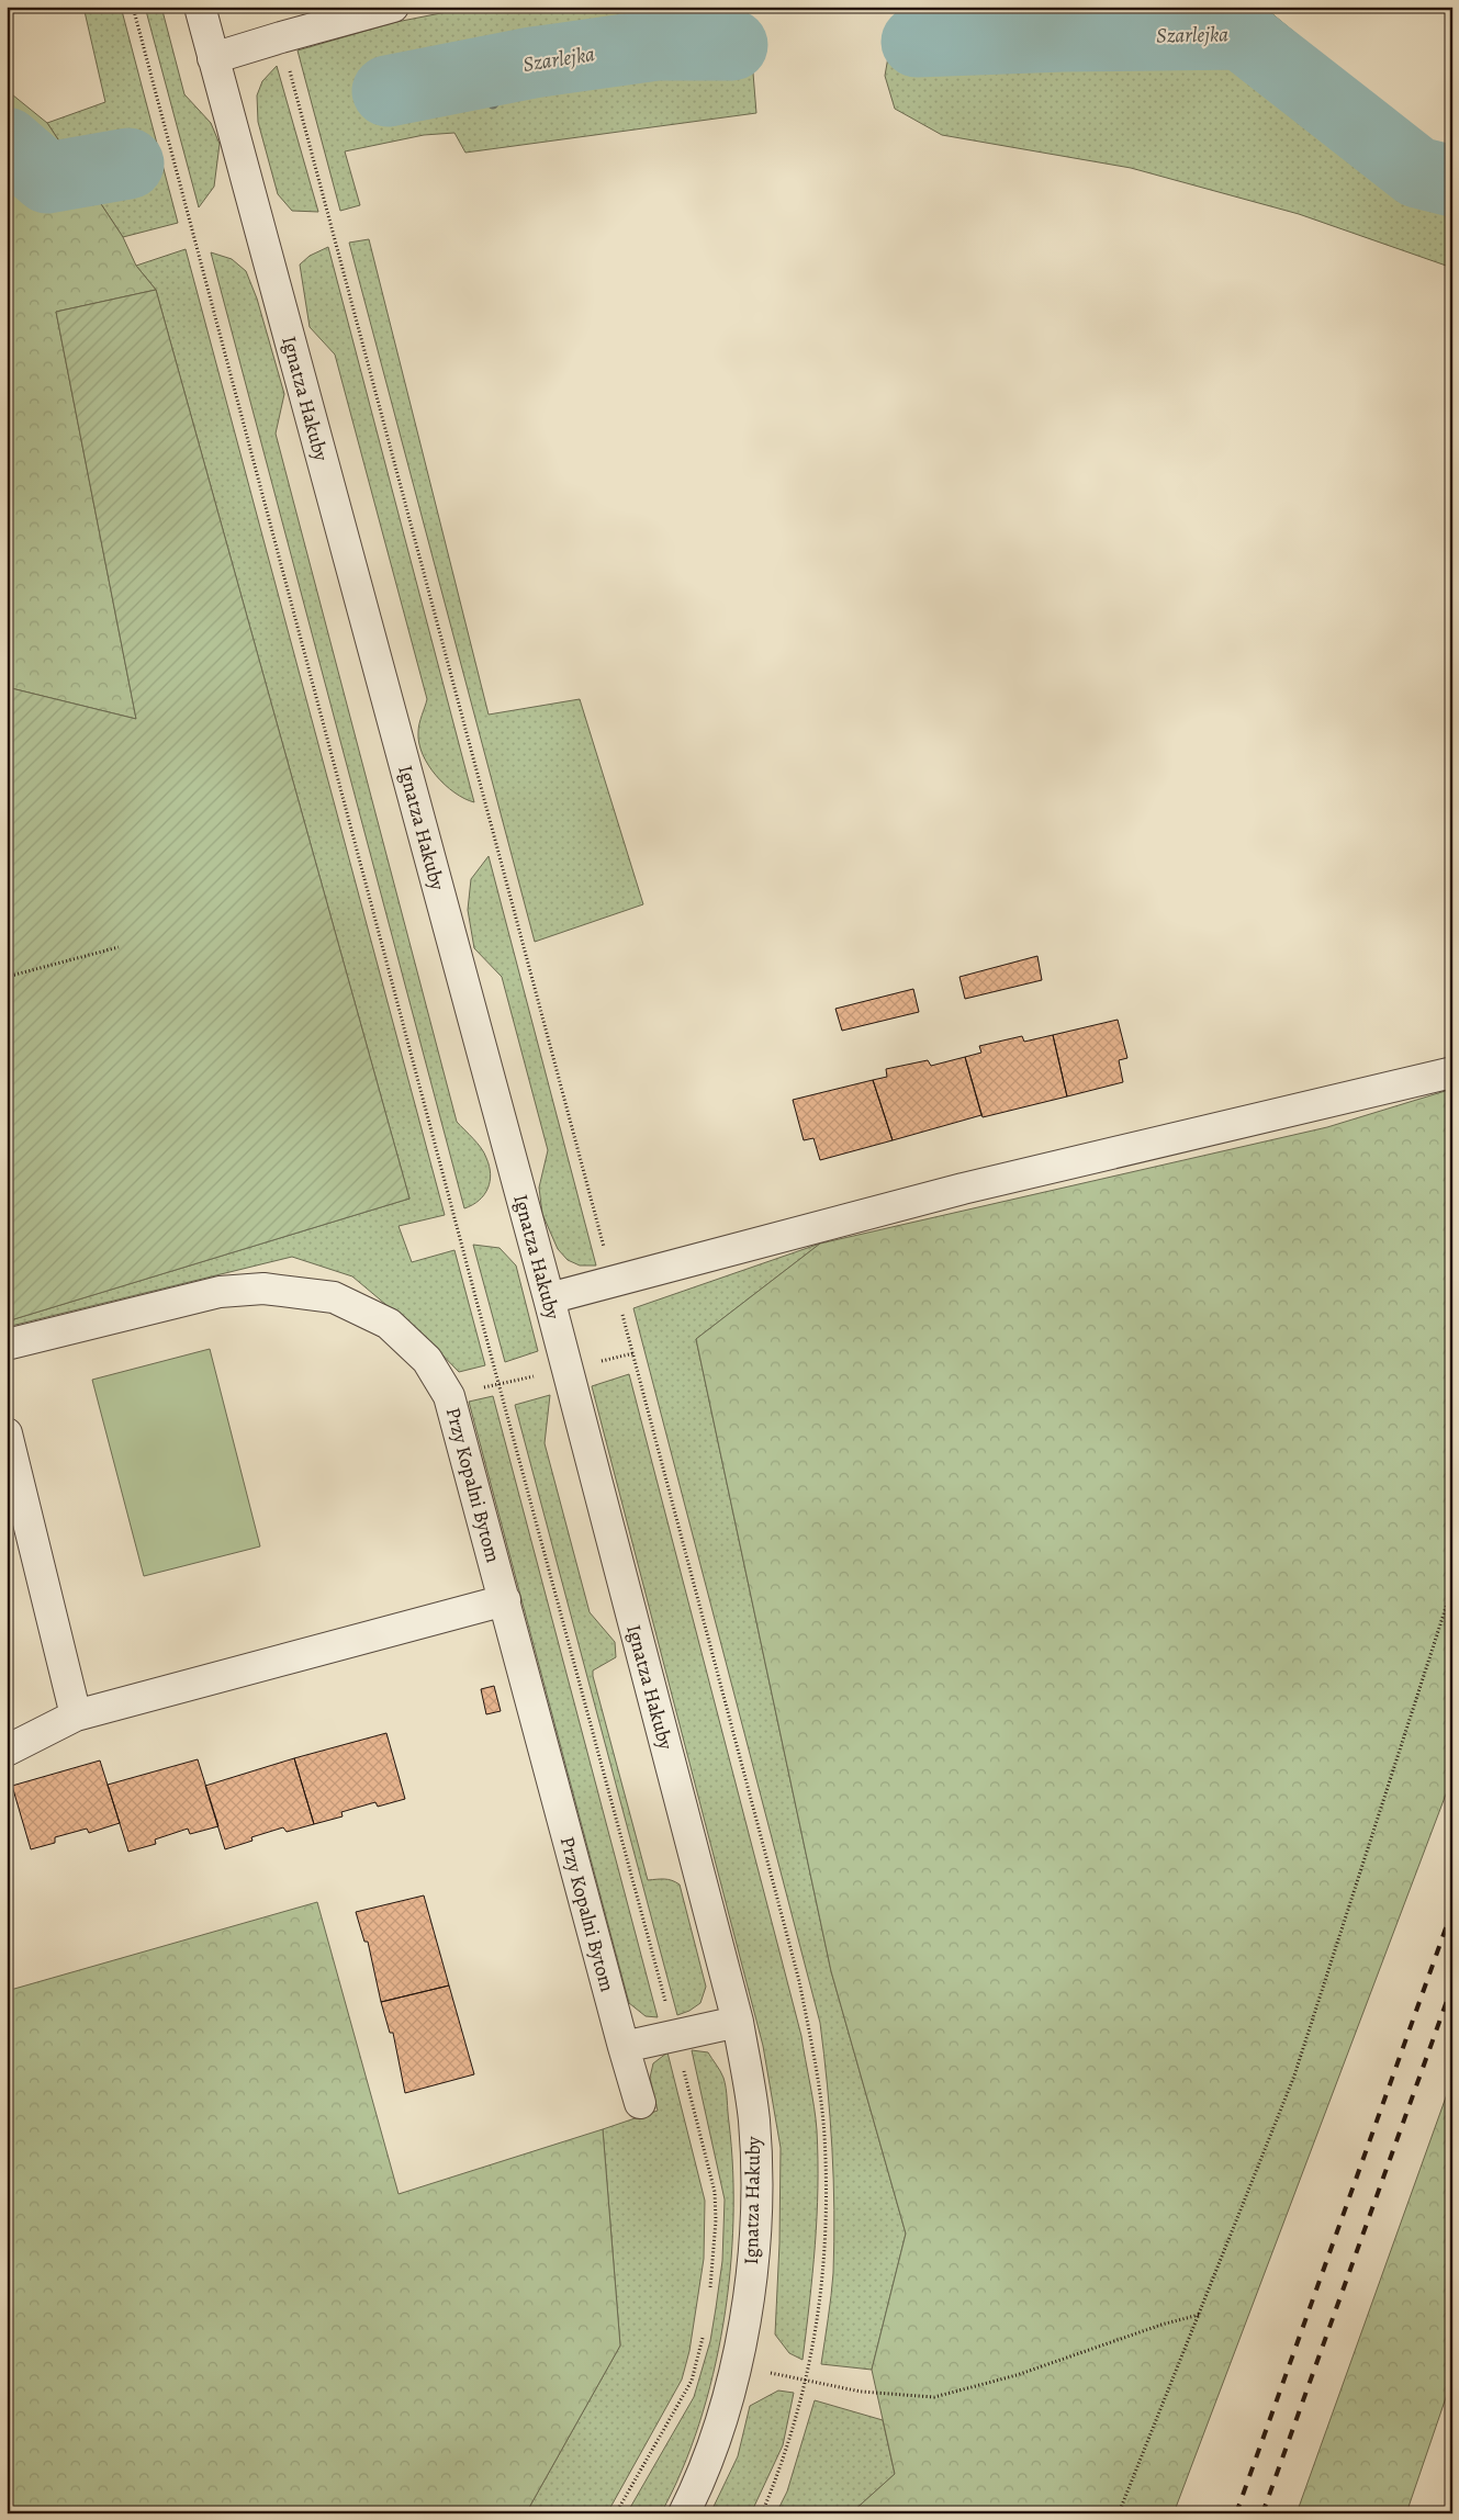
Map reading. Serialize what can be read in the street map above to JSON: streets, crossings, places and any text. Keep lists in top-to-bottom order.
{
  "streets": {
    "street": ["Ignatza Hakuby", "Przy Kopalni Bytom"]
  },
  "water": ["Szarlejka"]
}
